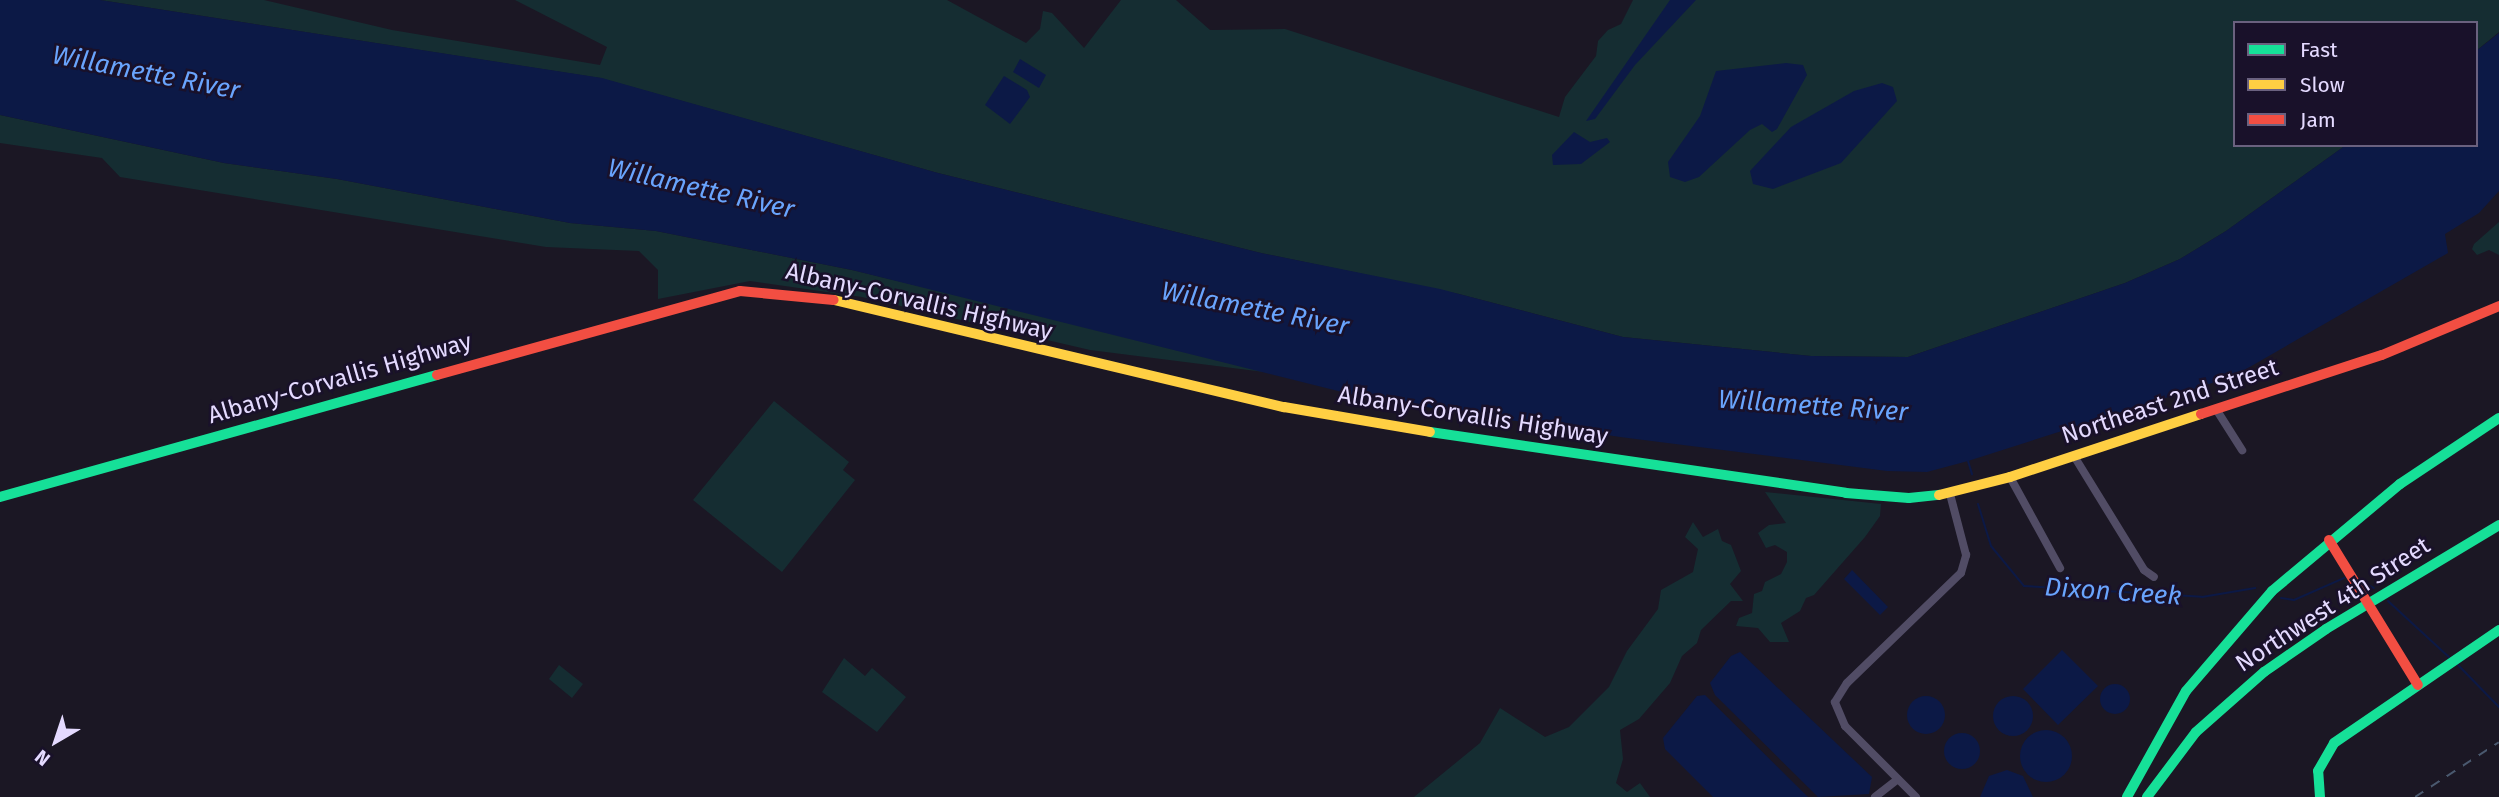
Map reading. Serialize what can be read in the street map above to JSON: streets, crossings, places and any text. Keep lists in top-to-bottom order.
{
  "streets": {
    "main road": ["Albany-Corvallis Highway", "Northeast 2nd Street", "Northwest 4th Street"]
  },
  "crossings": [
    ["Albany-Corvallis Highway", "Northeast 2nd Street"]
  ],
  "water": ["Willamette River", "Dixon Creek"],
  "legend": ["Fast", "Slow", "Jam"],
  "north": "bottom left"
}
